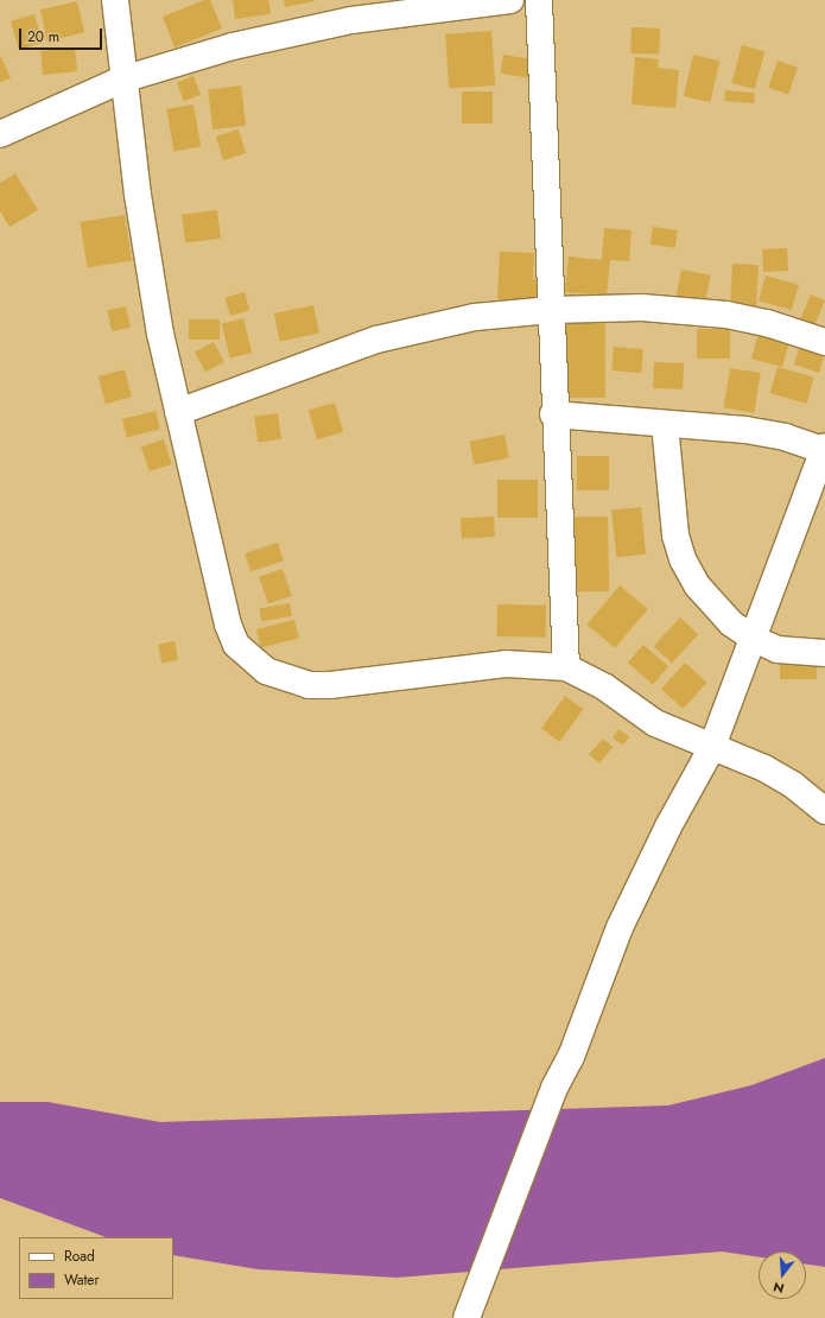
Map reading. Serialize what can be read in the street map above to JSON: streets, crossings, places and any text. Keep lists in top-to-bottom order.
{
  "legend": ["Road", "Water"],
  "scale_bar": "20 m",
  "north": "bottom"
}
